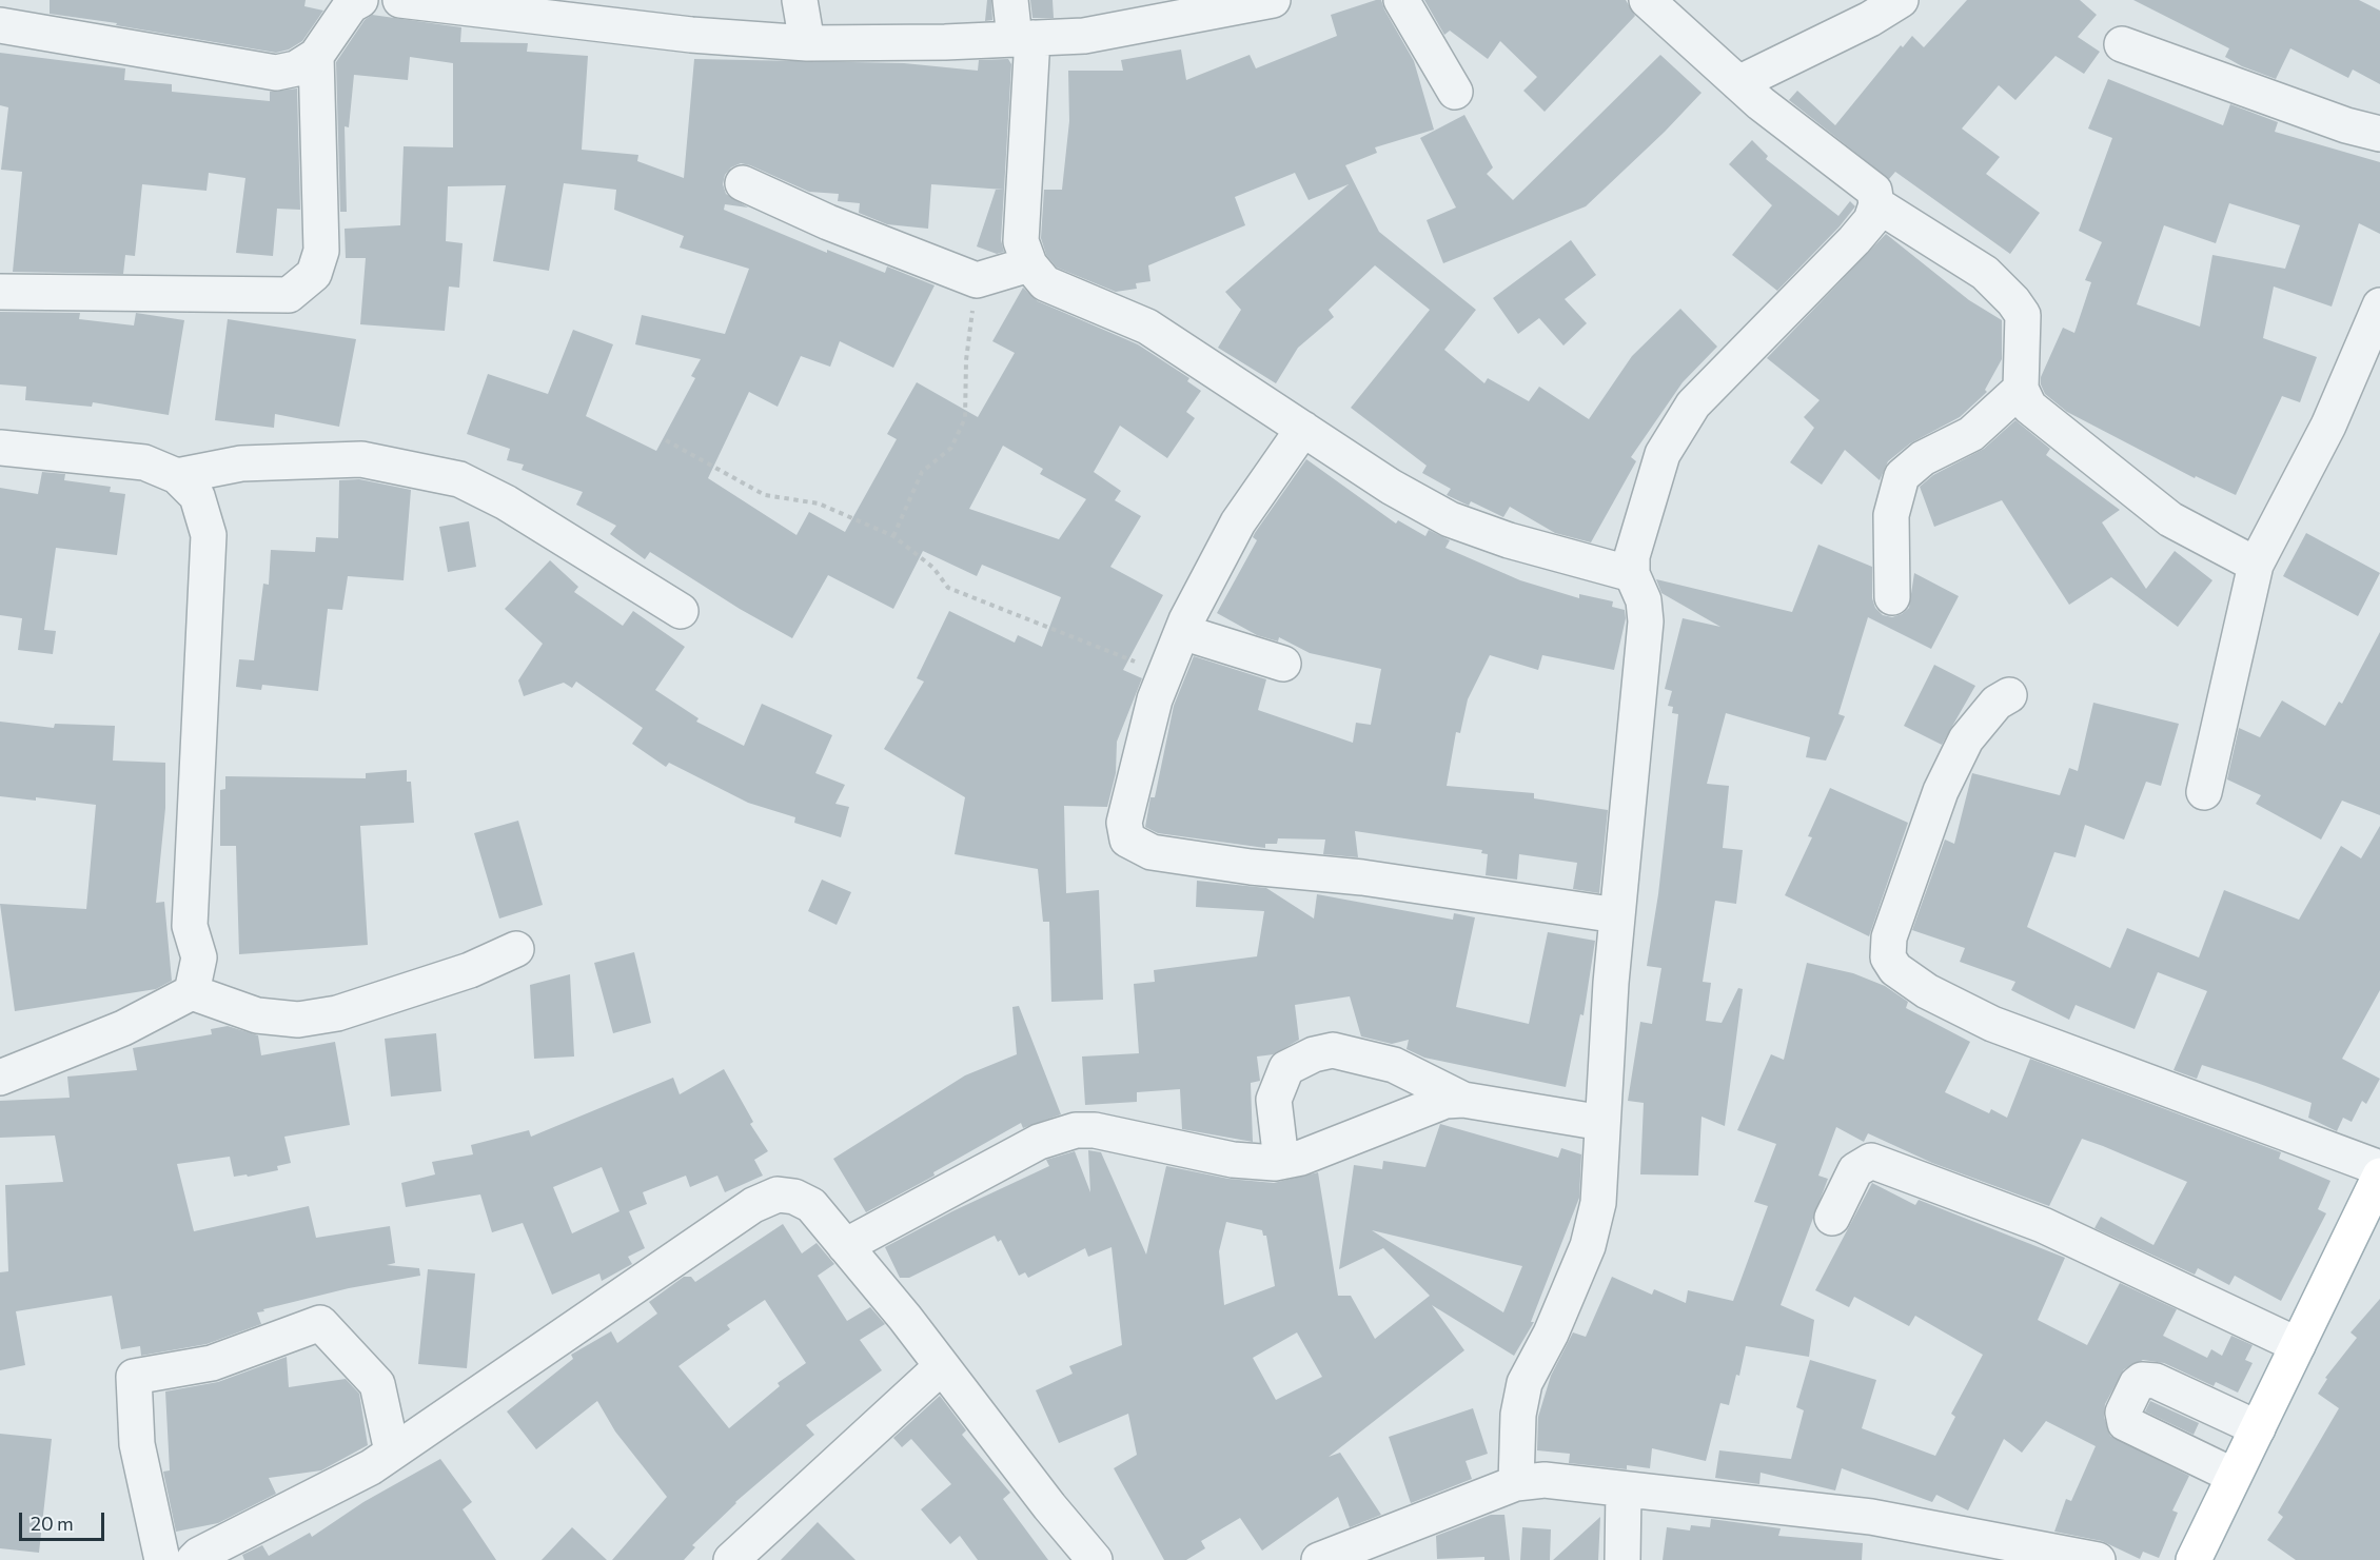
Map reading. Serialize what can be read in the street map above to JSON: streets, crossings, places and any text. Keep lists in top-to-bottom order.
{
  "scale_bar": "20 m"
}
